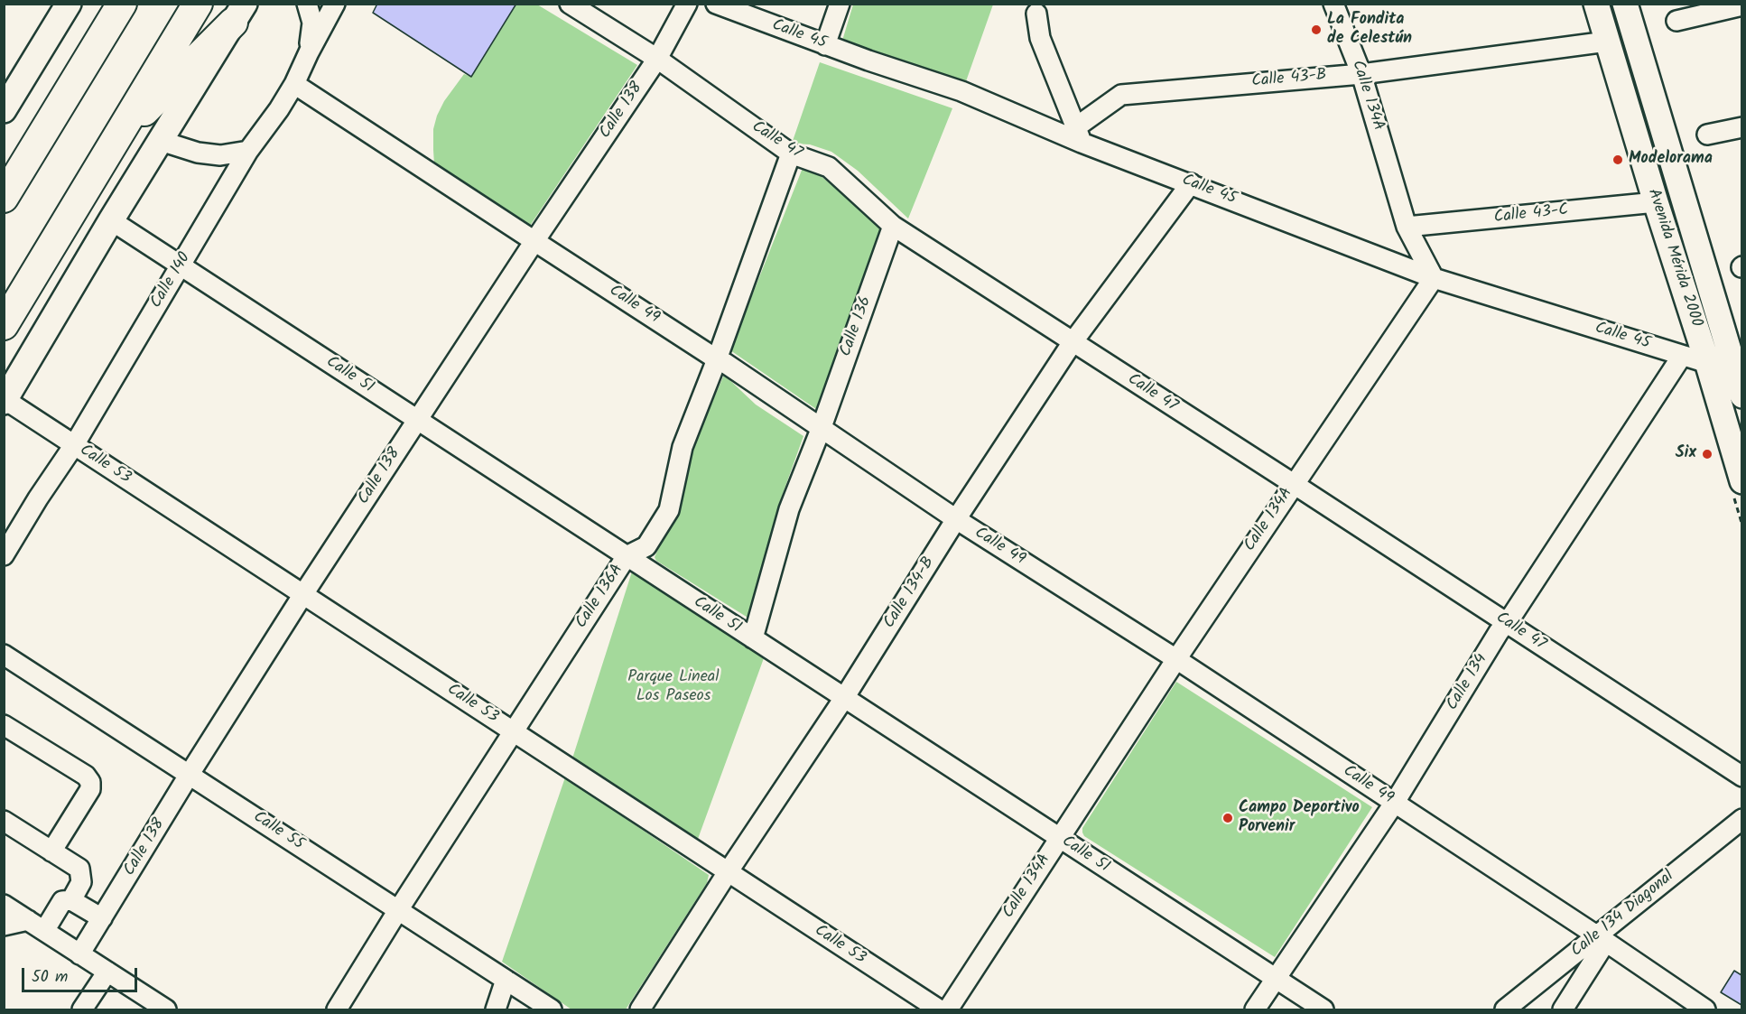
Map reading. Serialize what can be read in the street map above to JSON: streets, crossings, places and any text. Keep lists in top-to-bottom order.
{
  "streets": {
    "main road": ["Avenida Mérida 2000"],
    "street": [
      "Calle 45",
      "Calle 43-B",
      "Calle 134A",
      "Calle 138",
      "Calle 47",
      "Calle 43-C",
      "Calle 140",
      "Calle 49",
      "Calle 136",
      "Calle 51",
      "Calle 53",
      "Calle 134-B",
      "Calle 136A",
      "Calle 134",
      "Calle 55",
      "Calle 134 Diagonal"
    ]
  },
  "crossings": [
    ["Calle 45", "Calle 43-B"],
    ["Calle 45", "Calle 134A"],
    ["Calle 45", "Avenida Mérida 2000"],
    ["Calle 45", "Calle 134-B"],
    ["Calle 45", "Calle 134"],
    ["Calle 43-B", "Calle 134A"],
    ["Calle 43-B", "Avenida Mérida 2000"],
    ["Calle 134A", "Calle 47"],
    ["Calle 134A", "Calle 43-C"],
    ["Calle 134A", "Calle 49"],
    ["Calle 134A", "Calle 51"],
    ["Calle 138", "Calle 47"],
    ["Calle 138", "Calle 49"],
    ["Calle 138", "Calle 51"],
    ["Calle 138", "Calle 53"],
    ["Calle 138", "Calle 55"],
    ["Calle 47", "Calle 136"],
    ["Calle 47", "Calle 134-B"],
    ["Calle 47", "Calle 136A"],
    ["Calle 47", "Calle 134"],
    ["Calle 43-C", "Avenida Mérida 2000"],
    ["Calle 140", "Calle 49"],
    ["Calle 140", "Calle 51"],
    ["Calle 140", "Calle 53"],
    ["Calle 49", "Calle 136"],
    ["Calle 49", "Calle 134-B"],
    ["Calle 49", "Calle 136A"],
    ["Calle 49", "Calle 134"],
    ["Calle 49", "Calle 134 Diagonal"],
    ["Calle 136", "Calle 51"],
    ["Calle 51", "Calle 134-B"],
    ["Calle 51", "Calle 136A"],
    ["Calle 51", "Calle 134"],
    ["Calle 53", "Calle 134-B"],
    ["Calle 53", "Calle 136A"],
    ["Calle 136A", "Calle 55"]
  ],
  "parks": ["Parque Lineal Los Paseos"],
  "places": [
    "La Fondita de Celestún",
    "Modelorama",
    "Six",
    "Campo Deportivo Porvenir"
  ],
  "scale_bar": "50 m"
}
